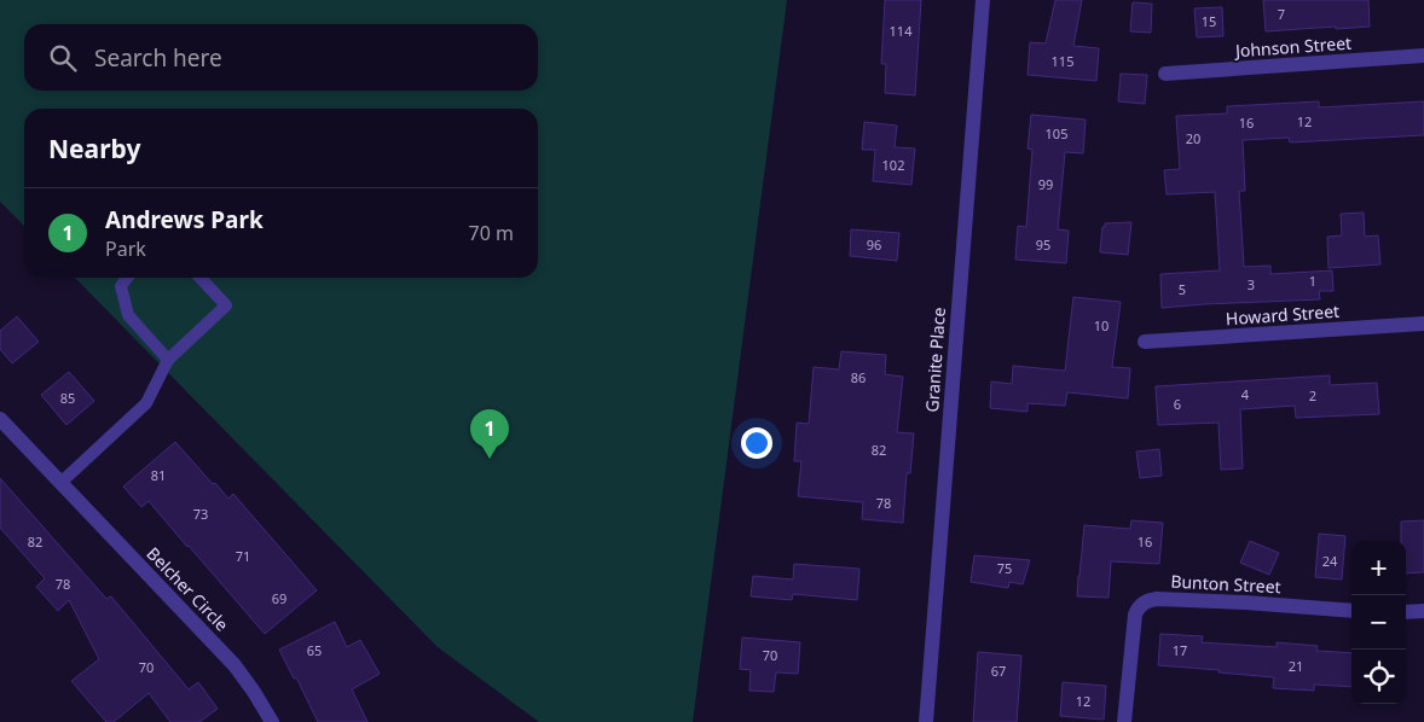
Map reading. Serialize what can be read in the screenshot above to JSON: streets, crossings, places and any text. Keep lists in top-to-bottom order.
{
  "streets": {
    "street": [
      "Johnson Street",
      "Howard Street",
      "Granite Place",
      "Bunton Street",
      "Belcher Circle"
    ]
  },
  "house_numbers": [
    "7",
    "15",
    "114",
    "115",
    "12",
    "16",
    "105",
    "20",
    "102",
    "99",
    "96",
    "95",
    "1",
    "3",
    "5",
    "10",
    "86",
    "4",
    "2",
    "85",
    "6",
    "82",
    "81",
    "78",
    "73",
    "82",
    "16",
    "71",
    "24",
    "75",
    "78",
    "69",
    "65",
    "17",
    "70",
    "21",
    "70",
    "67",
    "12"
  ],
  "page": {
    "search": "Search here",
    "heading": "Nearby",
    "list": [
      {
        "mark": "1",
        "name": "Andrews Park",
        "note": "Park",
        "value": "70 m"
      }
    ],
    "pins": "1",
    "map_buttons": ["+", "−"]
  }
}
